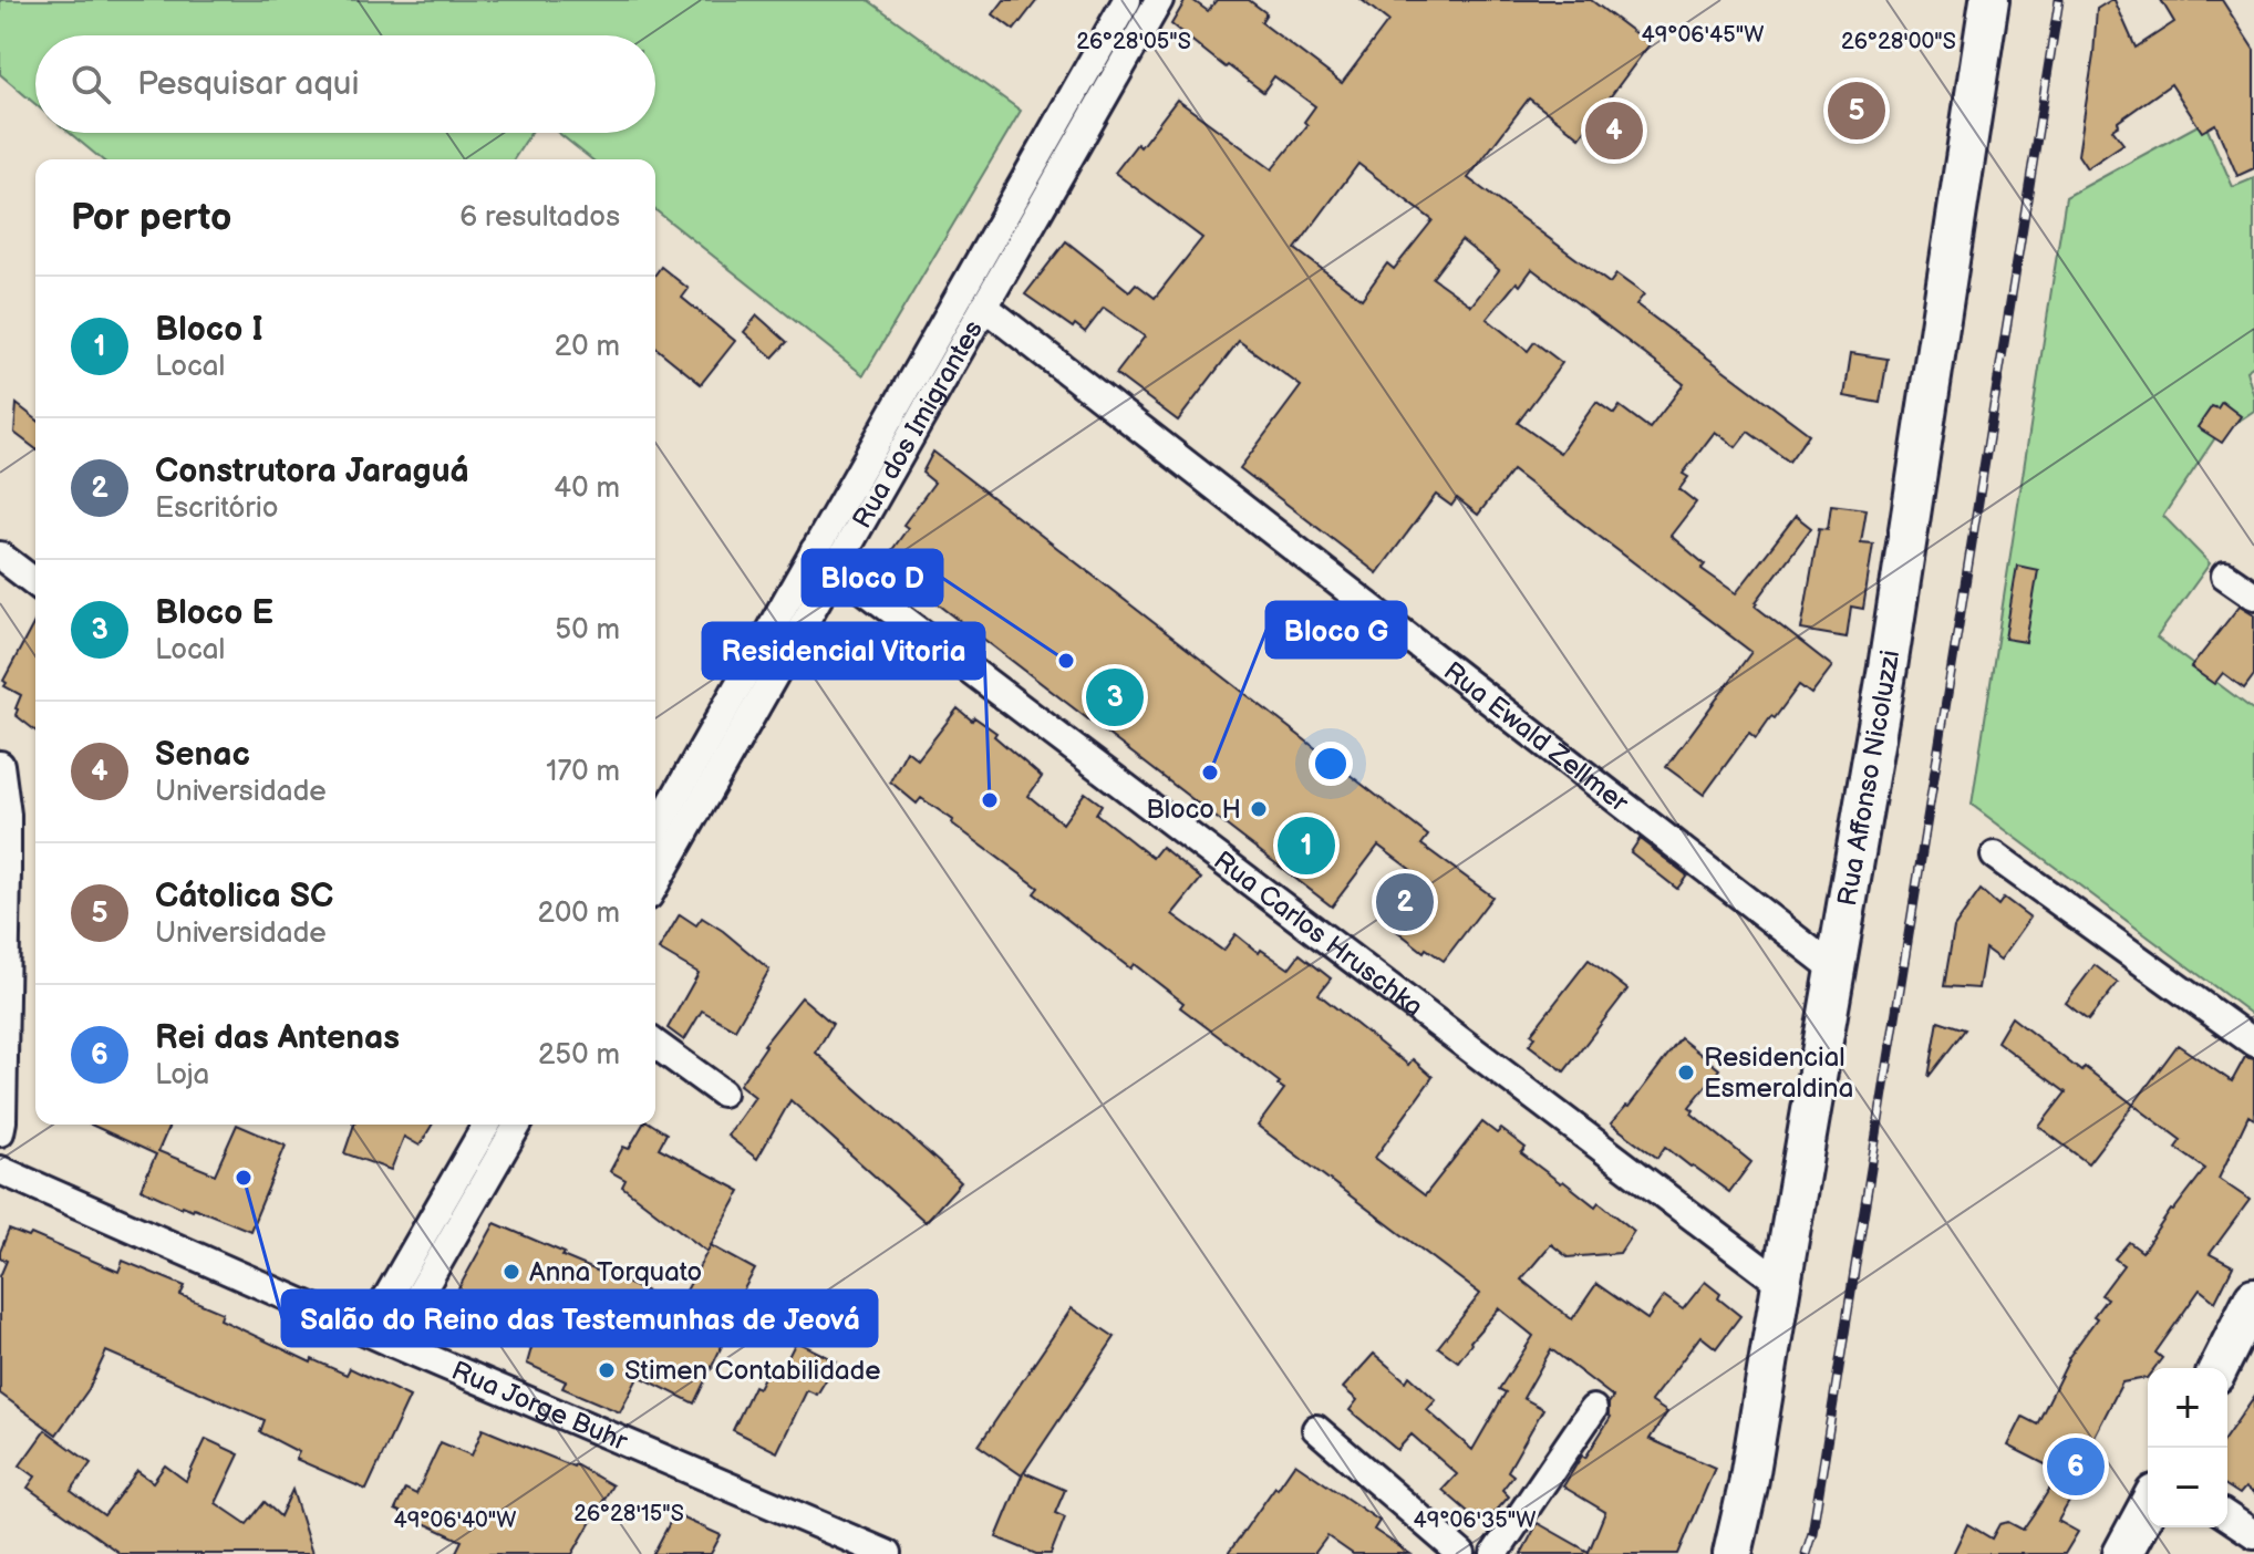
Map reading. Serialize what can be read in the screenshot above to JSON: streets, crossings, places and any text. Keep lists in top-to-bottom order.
{
  "streets": {
    "street": [
      "Rua dos Imigrantes",
      "Rua Ewald Zellmer",
      "Rua Affonso Nicoluzzi",
      "Rua Carlos Hruschka",
      "Rua Jorge Buhr"
    ]
  },
  "crossings": [
    ["Rua dos Imigrantes", "Rua Ewald Zellmer"],
    ["Rua dos Imigrantes", "Rua Carlos Hruschka"],
    ["Rua Ewald Zellmer", "Rua Affonso Nicoluzzi"],
    ["Rua Affonso Nicoluzzi", "Rua Carlos Hruschka"]
  ],
  "places": [
    "Bloco D",
    "Bloco G",
    "Residencial Vitoria",
    "Bloco H",
    "Residencial Esmeraldina",
    "Salão do Reino das Testemunhas de Jeová",
    "Anna Torquato",
    "Stimen Contabilidade"
  ],
  "page": {
    "search": "Pesquisar aqui",
    "pins": [
      "5",
      "4",
      "3",
      "1",
      "2",
      "6"
    ],
    "heading": ["Por perto", "6 resultados"],
    "list": [
      {
        "mark": "1",
        "name": "Bloco I",
        "note": "Local",
        "value": "20 m"
      },
      {
        "mark": "2",
        "name": "Construtora Jaraguá",
        "note": "Escritório",
        "value": "40 m"
      },
      {
        "mark": "3",
        "name": "Bloco E",
        "note": "Local",
        "value": "50 m"
      },
      {
        "mark": "4",
        "name": "Senac",
        "note": "Universidade",
        "value": "170 m"
      },
      {
        "mark": "5",
        "name": "Cátolica SC",
        "note": "Universidade",
        "value": "200 m"
      },
      {
        "mark": "6",
        "name": "Rei das Antenas",
        "note": "Loja",
        "value": "250 m"
      }
    ],
    "map_buttons": ["+", "−"]
  },
  "coordinates": [
    "49°06'45\"W",
    "26°28'05\"S",
    "26°28'00\"S",
    "26°28'15\"S",
    "49°06'40\"W",
    "49°06'35\"W"
  ]
}
